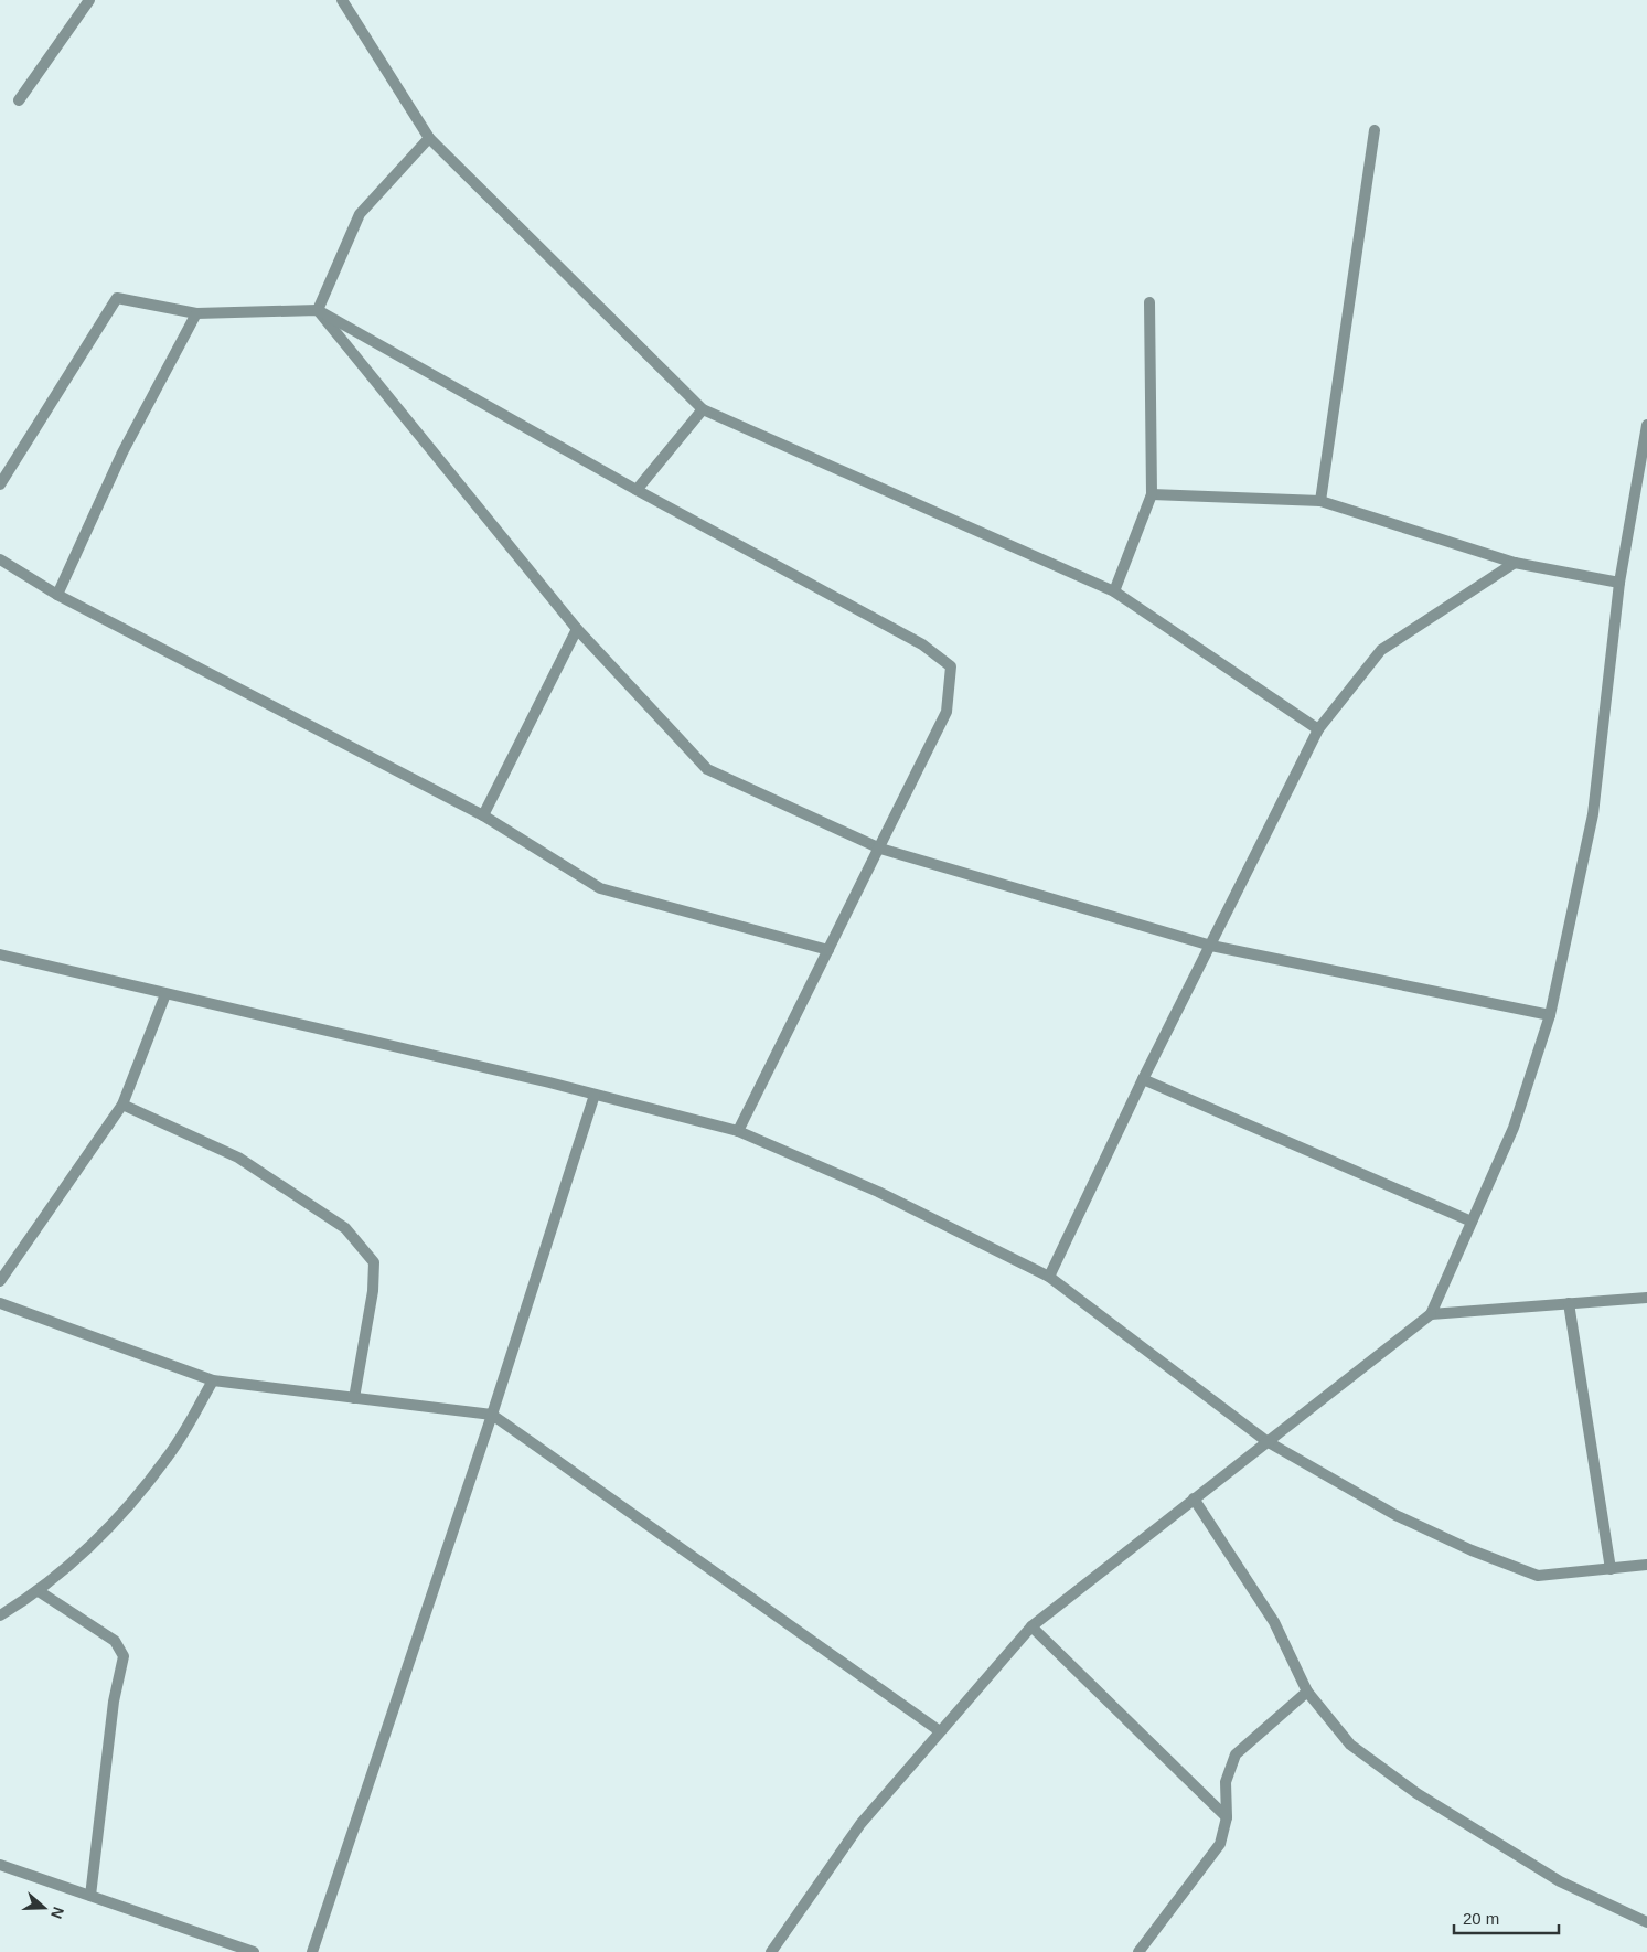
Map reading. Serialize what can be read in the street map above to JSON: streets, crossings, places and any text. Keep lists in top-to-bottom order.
{
  "scale_bar": "20 m",
  "north": "right"
}
